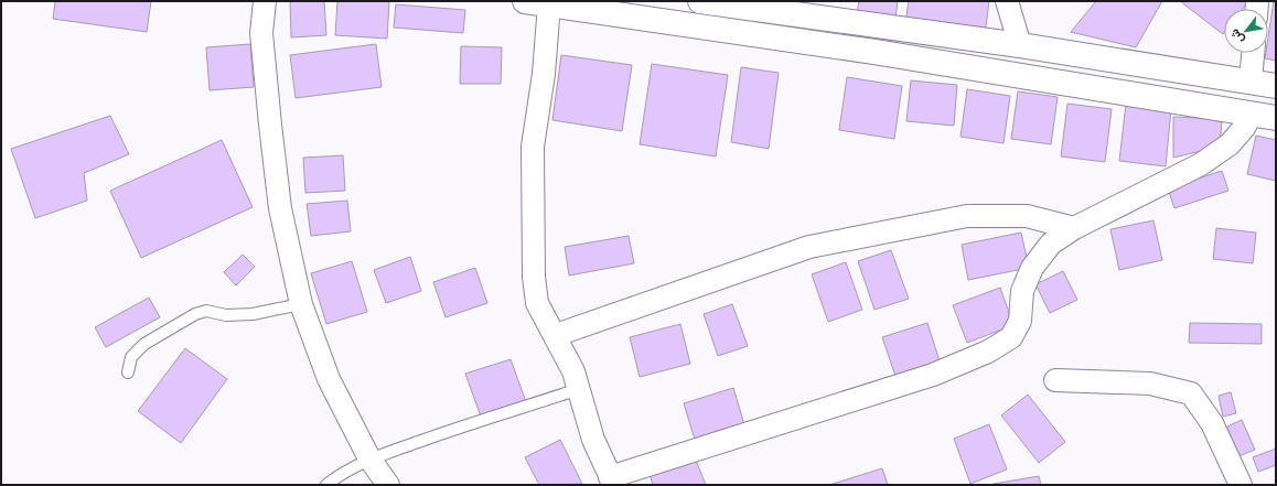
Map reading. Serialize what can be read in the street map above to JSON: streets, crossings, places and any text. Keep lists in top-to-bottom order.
{
  "north": "bottom left"
}
